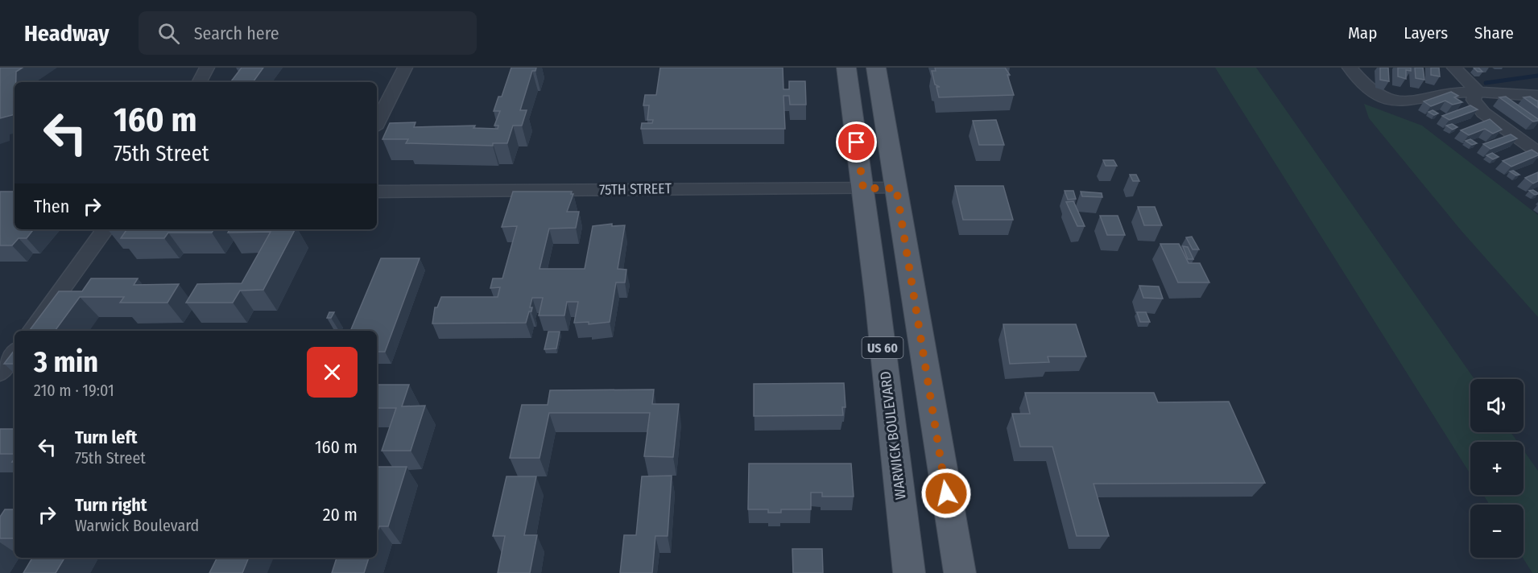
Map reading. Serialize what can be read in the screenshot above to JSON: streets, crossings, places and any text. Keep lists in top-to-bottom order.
{
  "streets": {
    "main road": ["US 60", "WARWICK BOULEVARD"],
    "street": ["75TH STREET"]
  },
  "crossings": [
    ["75TH STREET", "US 60"],
    ["75TH STREET", "WARWICK BOULEVARD"]
  ],
  "page": {
    "header": "Headway",
    "search": "Search here",
    "nav": ["Map", "Layers", "Share"],
    "turn": ["160 m", "75th Street"],
    "then": "Then",
    "heading": ["3 min", "210 m · 19:01"],
    "map_buttons": ["+", "−"],
    "list": [
      {
        "name": "Turn left",
        "note": "75th Street",
        "value": "160 m"
      },
      {
        "name": "Turn right",
        "note": "Warwick Boulevard",
        "value": "20 m"
      }
    ]
  }
}
